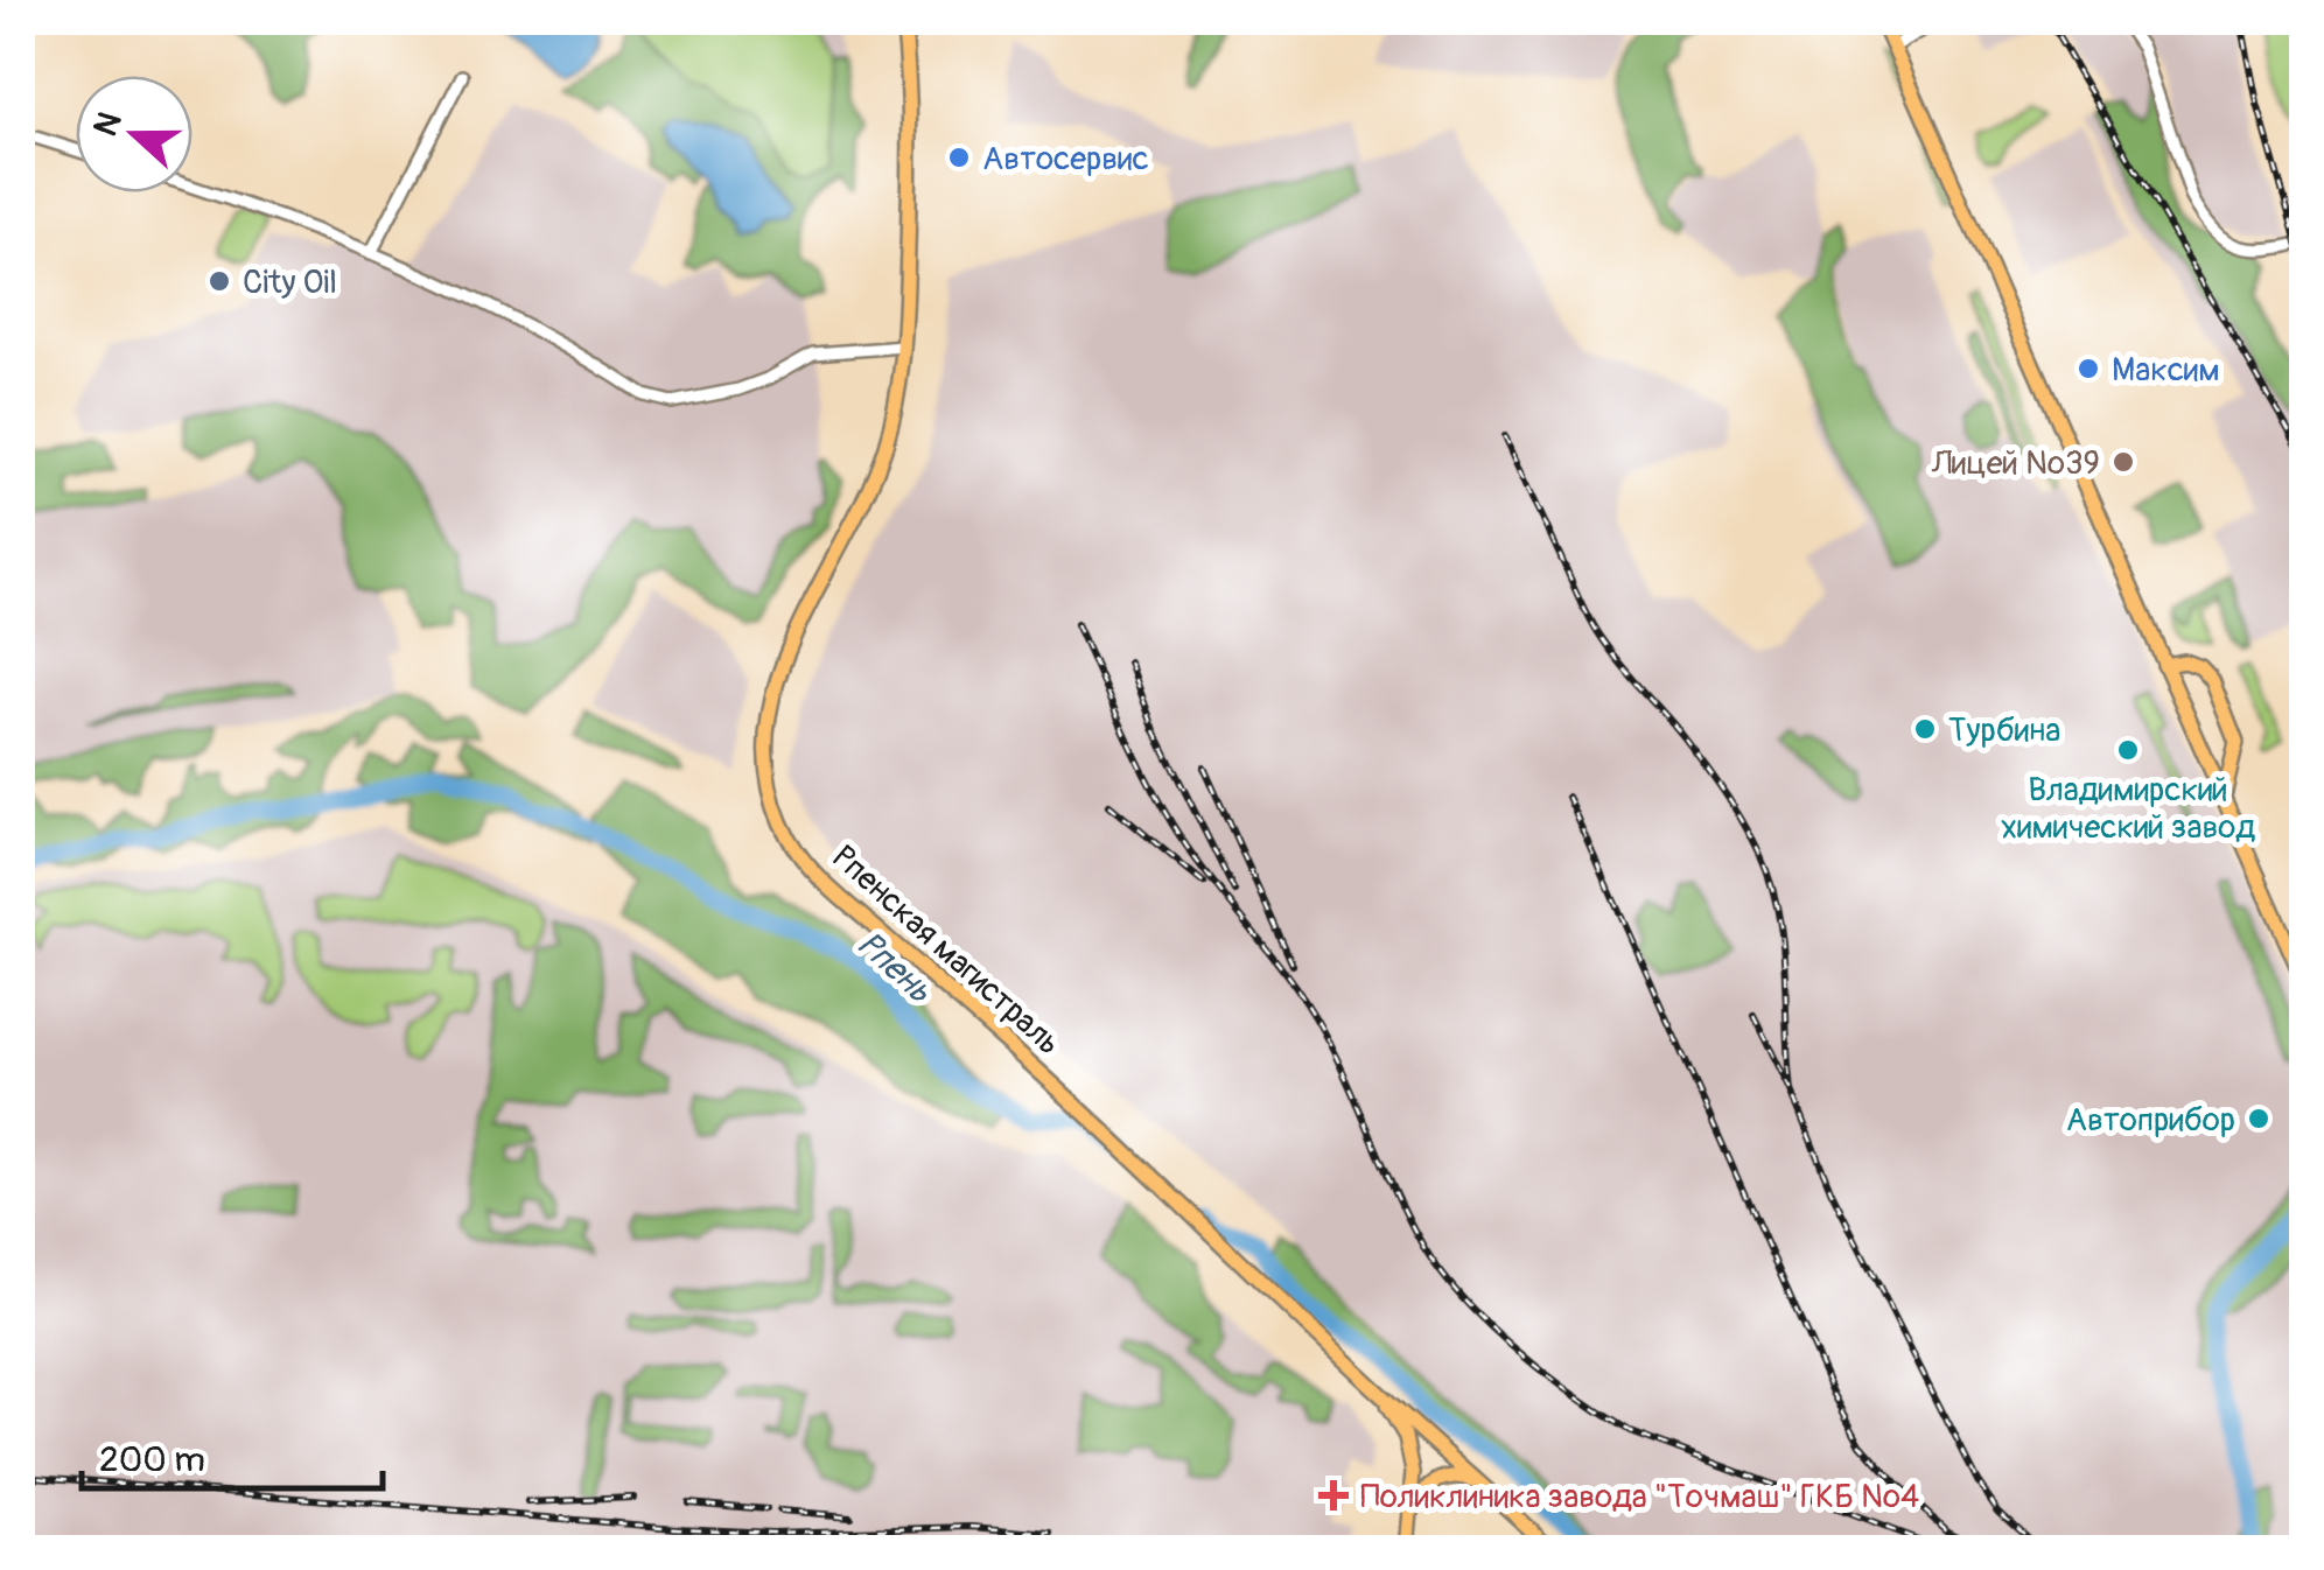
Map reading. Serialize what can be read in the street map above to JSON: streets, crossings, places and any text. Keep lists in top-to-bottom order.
{
  "streets": {
    "main road": ["Рпенская магистраль"]
  },
  "water": ["Рпень"],
  "places": {
    "other": [
      "Автосервис",
      "City Oil",
      "Максим",
      "Лицей №39",
      "Турбина",
      "Владимирский химический завод",
      "Автоприбор"
    ],
    "health": ["Поликлиника завода \"Точмаш\" ГКБ №4"]
  },
  "scale_bar": "200 m",
  "north": "left"
}
